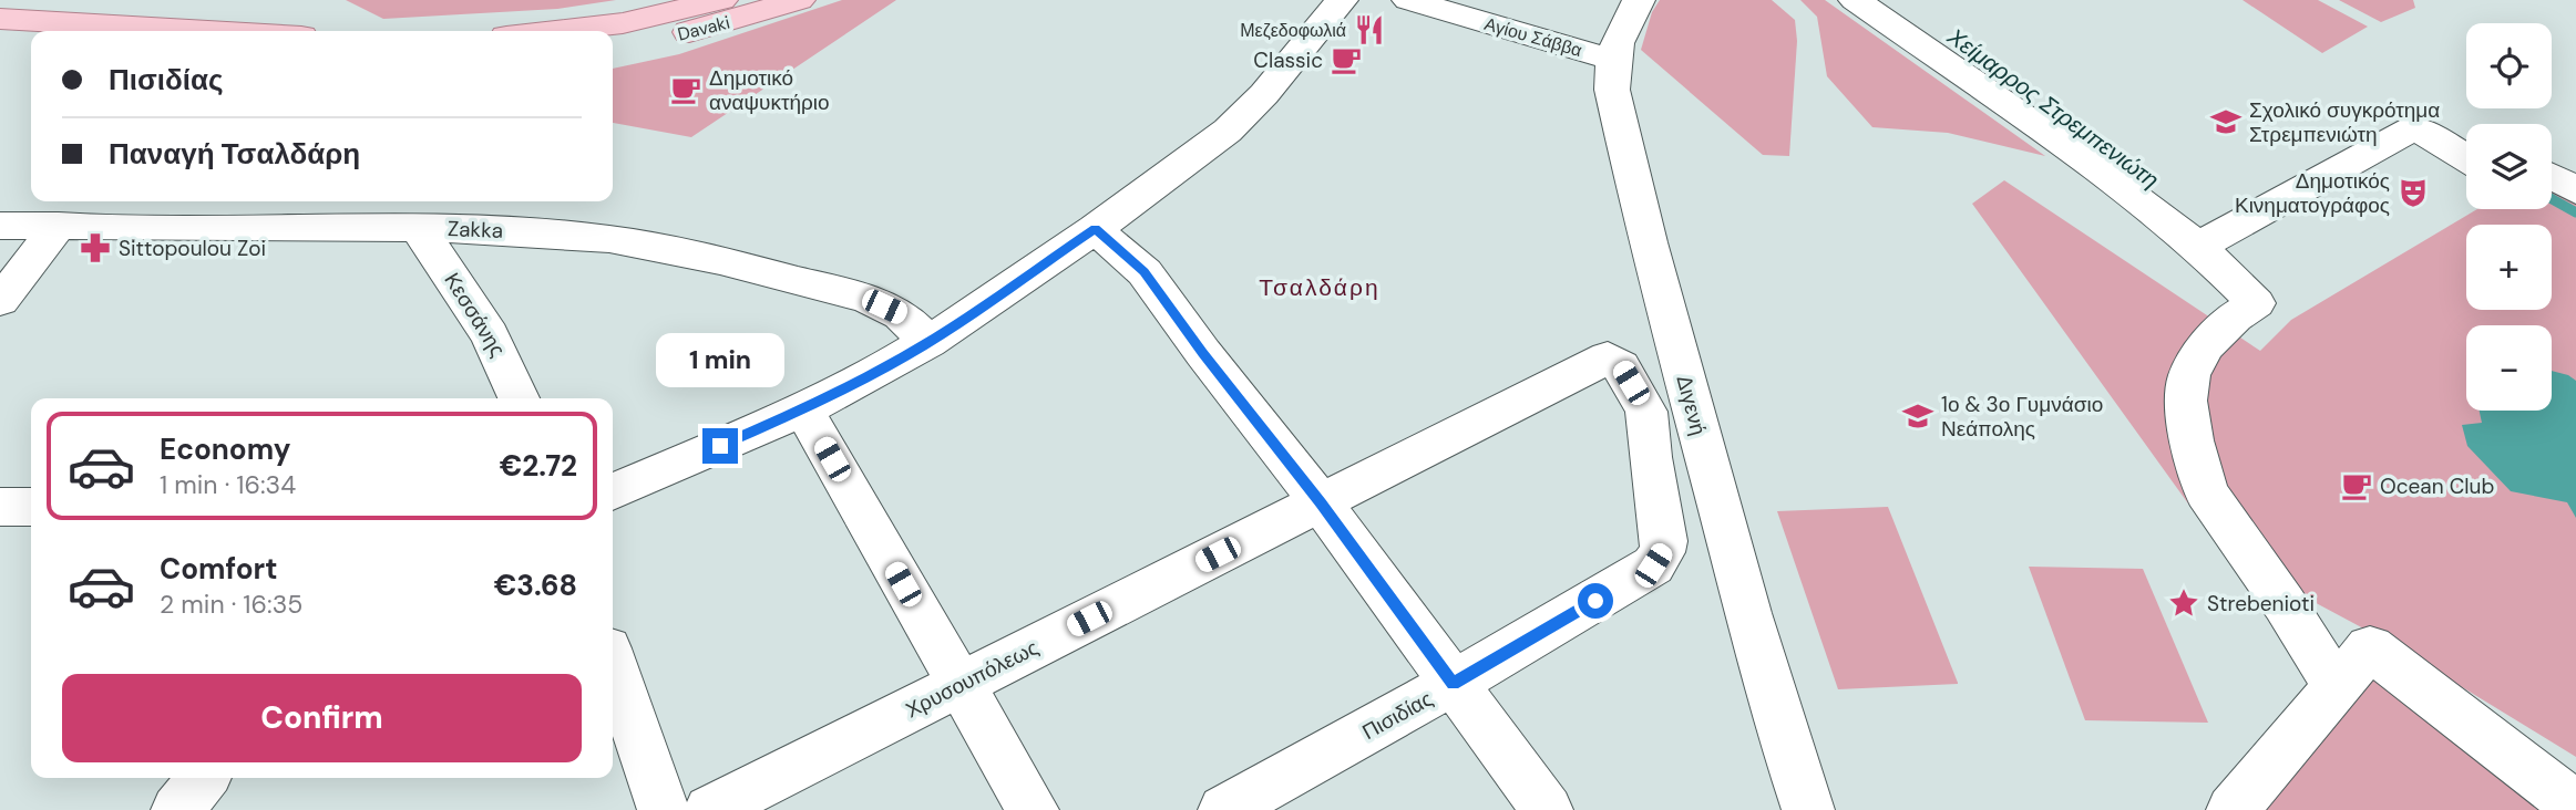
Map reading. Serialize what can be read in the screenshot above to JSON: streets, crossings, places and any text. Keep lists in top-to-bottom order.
{
  "streets": {
    "main road": ["Davaki"],
    "street": [
      "Αγίου Σάββα",
      "Zakka",
      "Κεσσάνης",
      "Διγενή",
      "Χρυσουπόλεως",
      "Πισιδίας"
    ]
  },
  "crossings": [
    ["Αγίου Σάββα", "Διγενή"],
    ["Zakka", "Κεσσάνης"],
    ["Χρυσουπόλεως", "Πισιδίας"]
  ],
  "districts": ["Τσαλδάρη"],
  "water": ["Χείμαρρος Στρεμπενιώτη"],
  "places": {
    "restaurant": ["Μεζεδοφωλιά"],
    "cafe": ["Classic", "Δημοτικό αναψυκτήριο", "Ocean Club"],
    "school or university": ["Σχολικό συγκρότημα Στρεμπενιώτη", "1ο & 3ο Γυμνάσιο Νεάπολης"],
    "theatre": ["Δημοτικός Κινηματογράφος"],
    "pharmacy": ["Sittopoulou Zoi"],
    "place": ["Strebenioti"]
  },
  "page": {
    "map_buttons": ["+", "−"],
    "banner": ["Πισιδίας", "Παναγή Τσαλδάρη"],
    "bubble": "1 min",
    "list": [
      {
        "name": "Economy",
        "note": "1 min · 16:34",
        "value": "€2.72"
      },
      {
        "name": "Comfort",
        "note": "2 min · 16:35",
        "value": "€3.68"
      }
    ],
    "buttons": "Confirm"
  }
}
